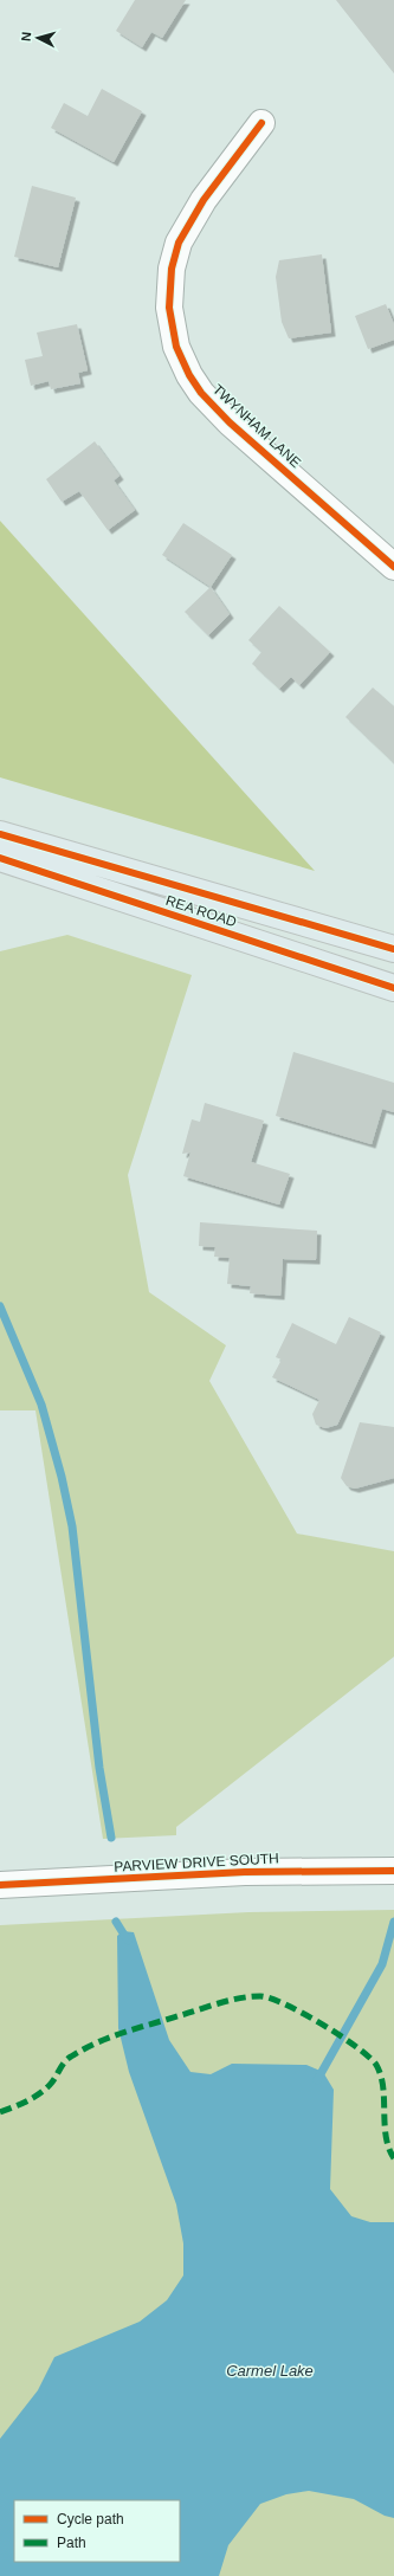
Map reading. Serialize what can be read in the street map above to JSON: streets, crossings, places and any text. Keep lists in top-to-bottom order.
{
  "streets": {
    "main road": ["REA ROAD"],
    "street": ["TWYNHAM LANE", "PARVIEW DRIVE SOUTH"]
  },
  "water": ["Carmel Lake"],
  "legend": ["Cycle path", "Path"],
  "north": "left"
}
